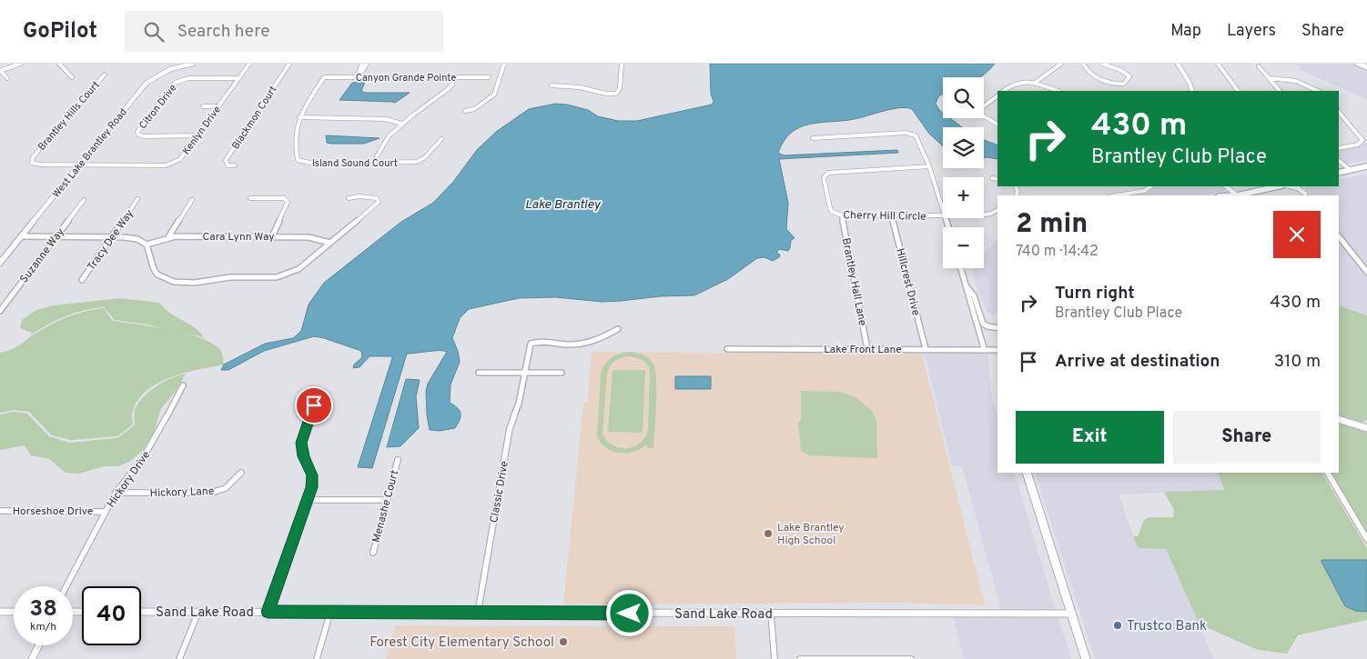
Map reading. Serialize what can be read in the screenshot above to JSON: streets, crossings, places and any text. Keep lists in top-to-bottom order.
{
  "streets": {
    "street": [
      "Canyon Grande Pointe",
      "Citron Drive",
      "Brantley Hills Court",
      "Blackmon Court",
      "Kenlyn Drive",
      "West Lake Brantley Road",
      "Island Sound Court",
      "Cherry Hill Circle",
      "Cara Lynn Way",
      "Tracy Dee Way",
      "Suzanne Way",
      "Brantley Hall Lane",
      "Hillcrest Drive",
      "Lake Front Lane",
      "Hickory Drive",
      "Hickory Lane",
      "Classic Drive",
      "Menashe Court",
      "Horseshoe Drive",
      "Sand Lake Road"
    ]
  },
  "crossings": [
    ["Canyon Grande Pointe", "Island Sound Court"],
    ["Citron Drive", "Kenlyn Drive"],
    ["Brantley Hills Court", "Kenlyn Drive"],
    ["Brantley Hills Court", "West Lake Brantley Road"],
    ["Kenlyn Drive", "West Lake Brantley Road"],
    ["Cherry Hill Circle", "Brantley Hall Lane"],
    ["Cherry Hill Circle", "Hillcrest Drive"],
    ["Brantley Hall Lane", "Lake Front Lane"],
    ["Hillcrest Drive", "Lake Front Lane"],
    ["Hickory Drive", "Hickory Lane"],
    ["Hickory Drive", "Horseshoe Drive"],
    ["Classic Drive", "Sand Lake Road"]
  ],
  "water": ["Lake Brantley"],
  "places": ["Lake Brantley High School", "Trustco Bank", "Forest City Elementary School"],
  "page": {
    "header": "GoPilot",
    "search": "Search here",
    "nav": ["Map", "Layers", "Share"],
    "map_buttons": ["+", "−"],
    "turn": ["430 m", "Brantley Club Place"],
    "heading": ["2 min", "740 m · 14:42"],
    "list": [
      {
        "name": "Turn right",
        "note": "Brantley Club Place",
        "value": "430 m"
      },
      {
        "name": "Arrive at destination",
        "value": "310 m"
      }
    ],
    "buttons": ["Exit", "Share"],
    "speed": "38 km/h",
    "limit": "40"
  }
}
